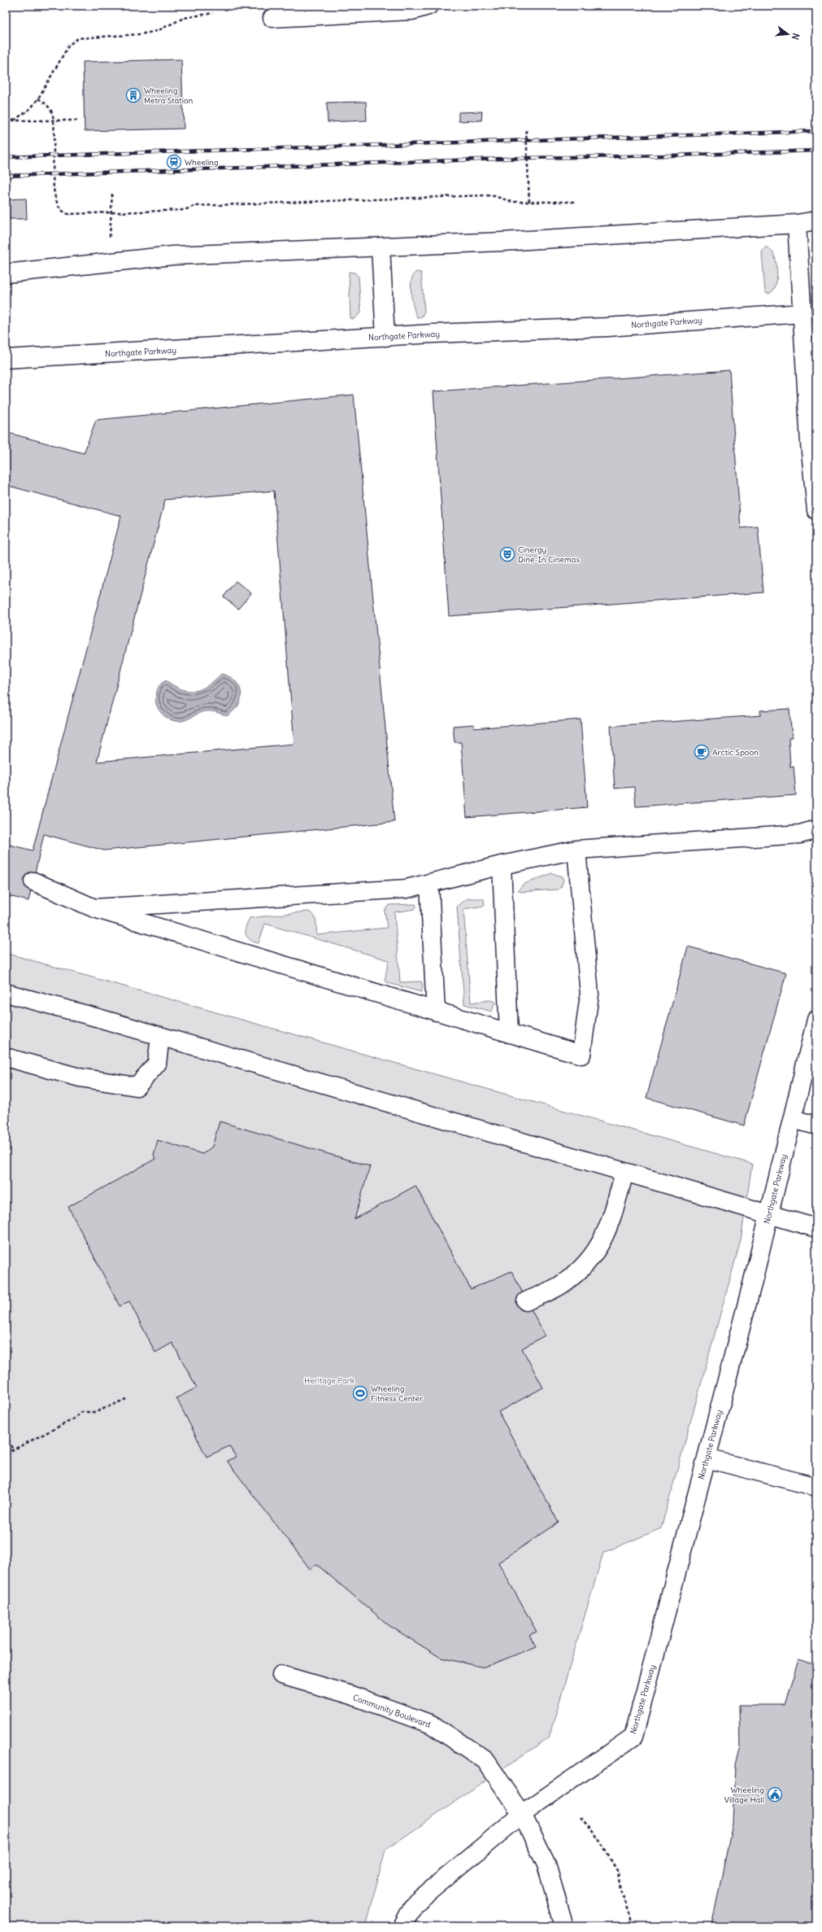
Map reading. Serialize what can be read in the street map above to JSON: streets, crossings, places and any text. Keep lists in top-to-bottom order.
{
  "streets": {
    "street": ["Northgate Parkway", "Community Boulevard"]
  },
  "crossings": [
    ["Northgate Parkway", "Community Boulevard"]
  ],
  "parks": ["Heritage Park"],
  "places": {
    "building": ["Wheeling Metra Station"],
    "station": ["Wheeling"],
    "theatre": ["Cinergy Dine-In Cinemas"],
    "cafe": ["Arctic Spoon"],
    "sports": ["Wheeling Fitness Center"],
    "public building": ["Wheeling Village Hall"]
  },
  "north": "right"
}
